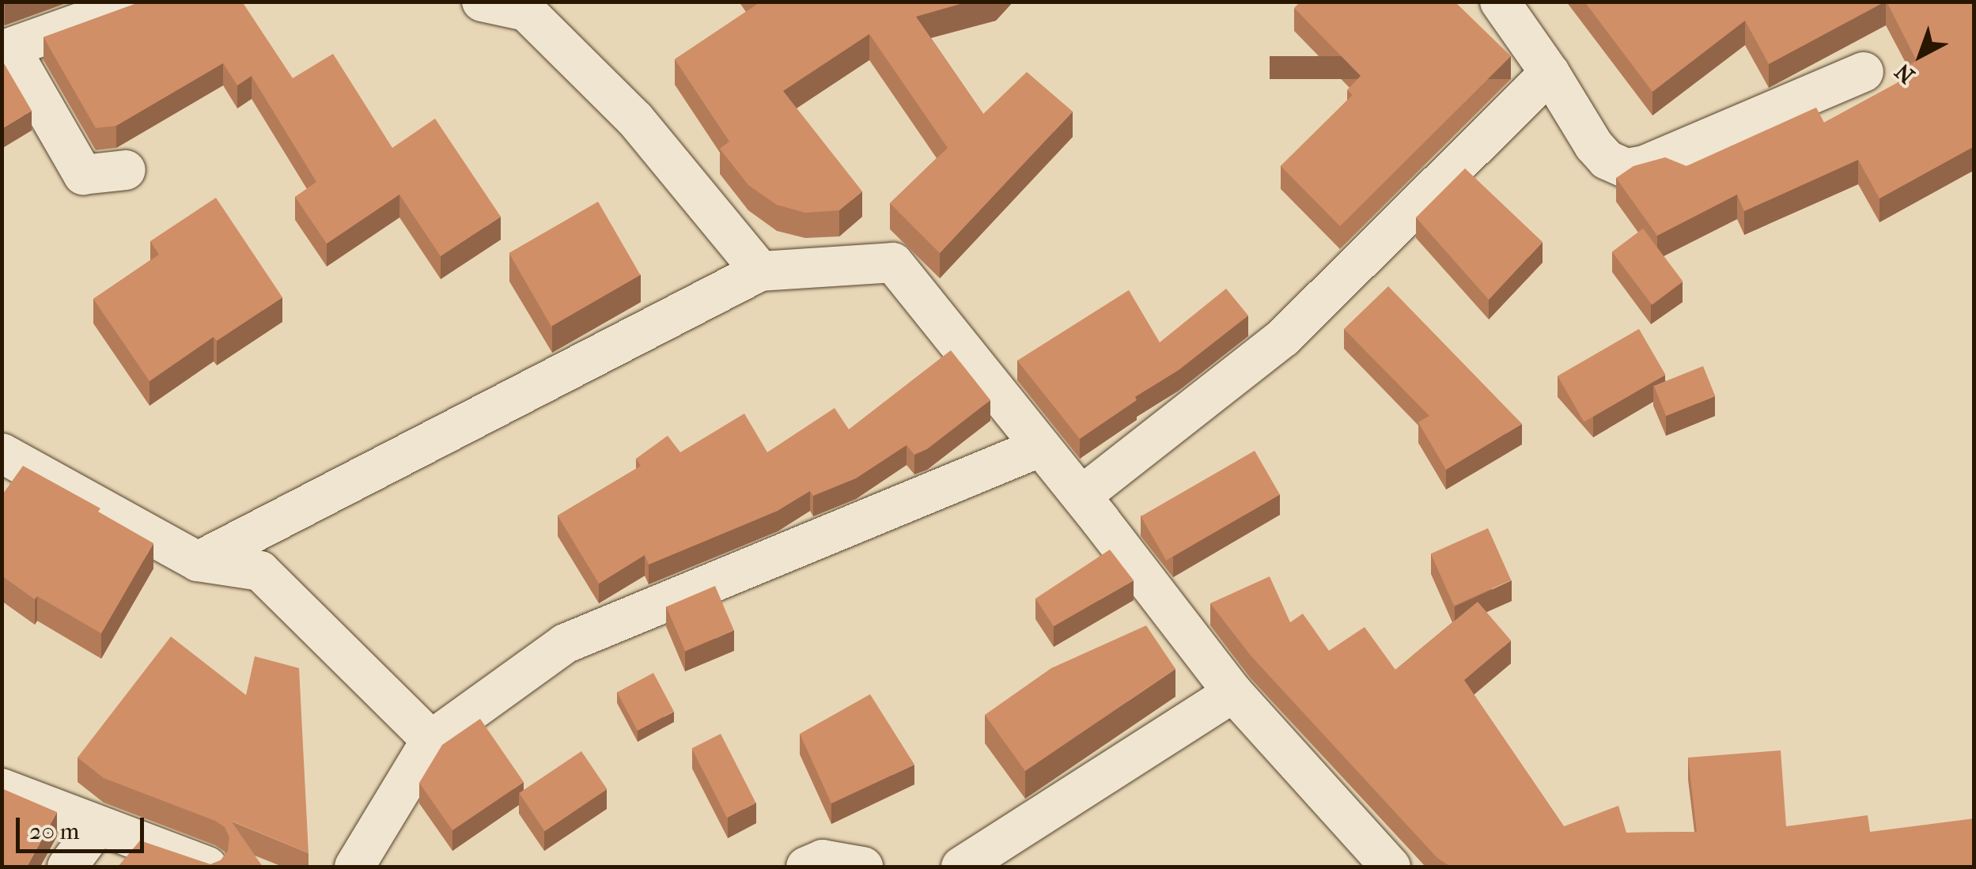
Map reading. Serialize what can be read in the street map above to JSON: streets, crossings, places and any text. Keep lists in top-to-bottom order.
{
  "scale_bar": "20 m",
  "north": "bottom left"
}
